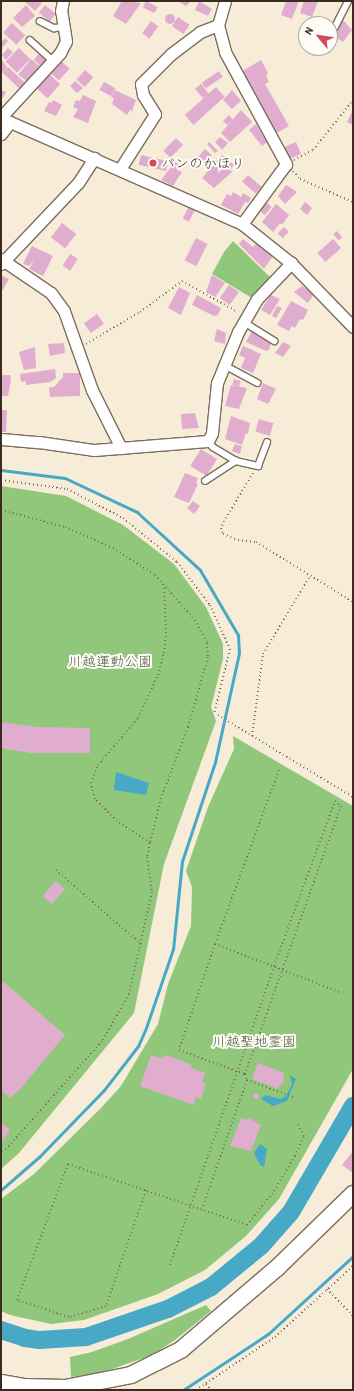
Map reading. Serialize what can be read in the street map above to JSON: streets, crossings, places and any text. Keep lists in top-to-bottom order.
{
  "parks": ["川越運動公園", "川越聖地霊園"],
  "places": ["パンのかほり"],
  "north": "top left"
}
